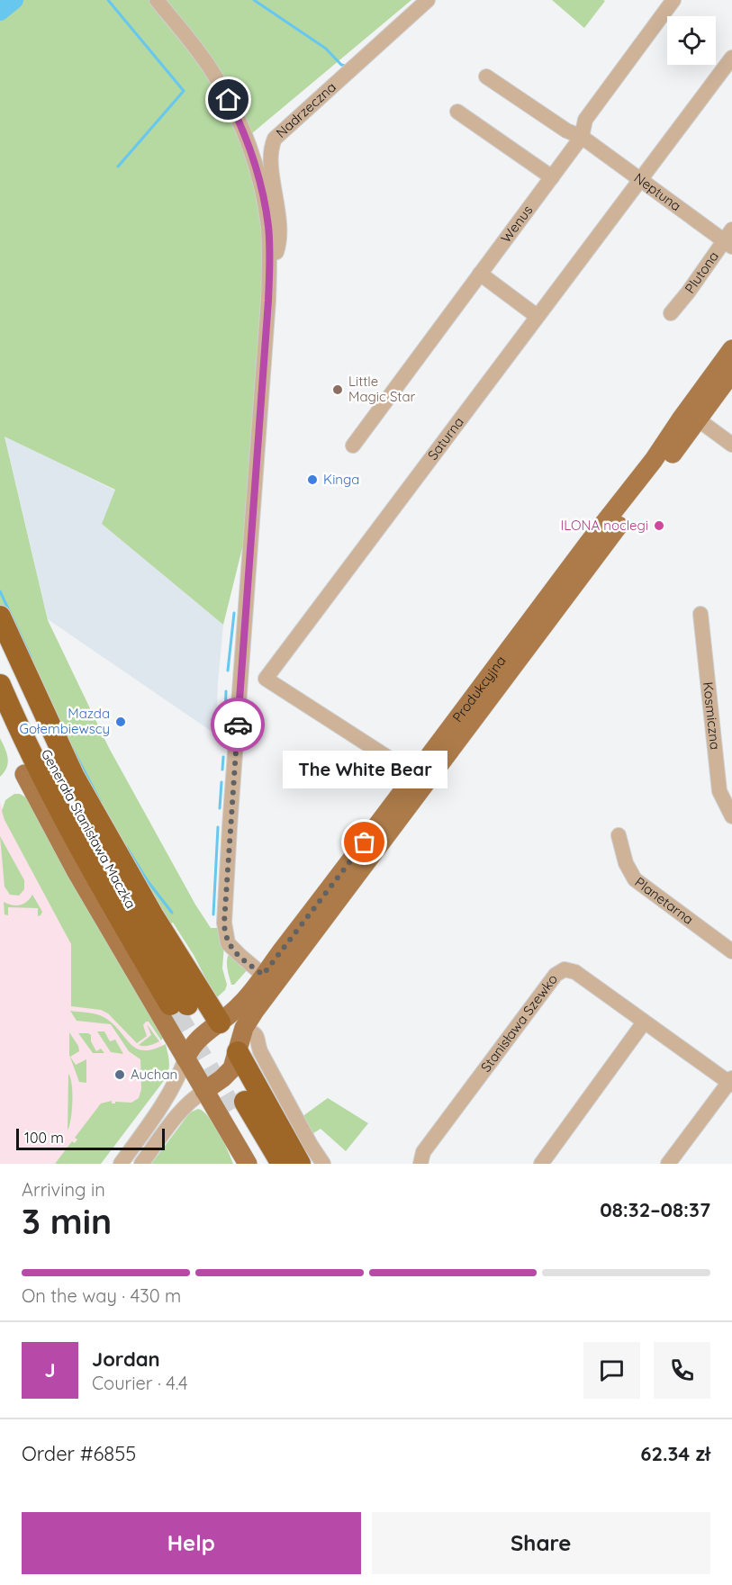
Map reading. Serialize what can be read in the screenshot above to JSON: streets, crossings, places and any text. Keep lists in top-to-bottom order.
{
  "streets": {
    "highway": ["Generała Stanisława Maczka"],
    "main road": ["Produkcyjna"],
    "street": [
      "Nadrzeczna",
      "Neptuna",
      "Wenus",
      "Plutona",
      "Saturna",
      "Kosmiczna",
      "Planetarna",
      "Stanisława Szewko"
    ]
  },
  "crossings": [
    ["Neptuna", "Wenus"],
    ["Neptuna", "Plutona"],
    ["Neptuna", "Saturna"]
  ],
  "places": [
    "Little Magic Star",
    "Kinga",
    "ILONA noclegi",
    "Mazda Gołembiewscy",
    "The White Bear",
    "Auchan"
  ],
  "scale_bar": "100 m",
  "page": {
    "bubble": "The White Bear",
    "scale": "100 m",
    "heading": ["3 min", "Arriving in", "08:32–08:37"],
    "panel": [
      "Jordan",
      "Courier · 4.4",
      "Order #6855",
      "62.34 zł"
    ],
    "bar": "On the way · 430 m",
    "round": "J",
    "buttons": ["Help", "Share"]
  }
}
